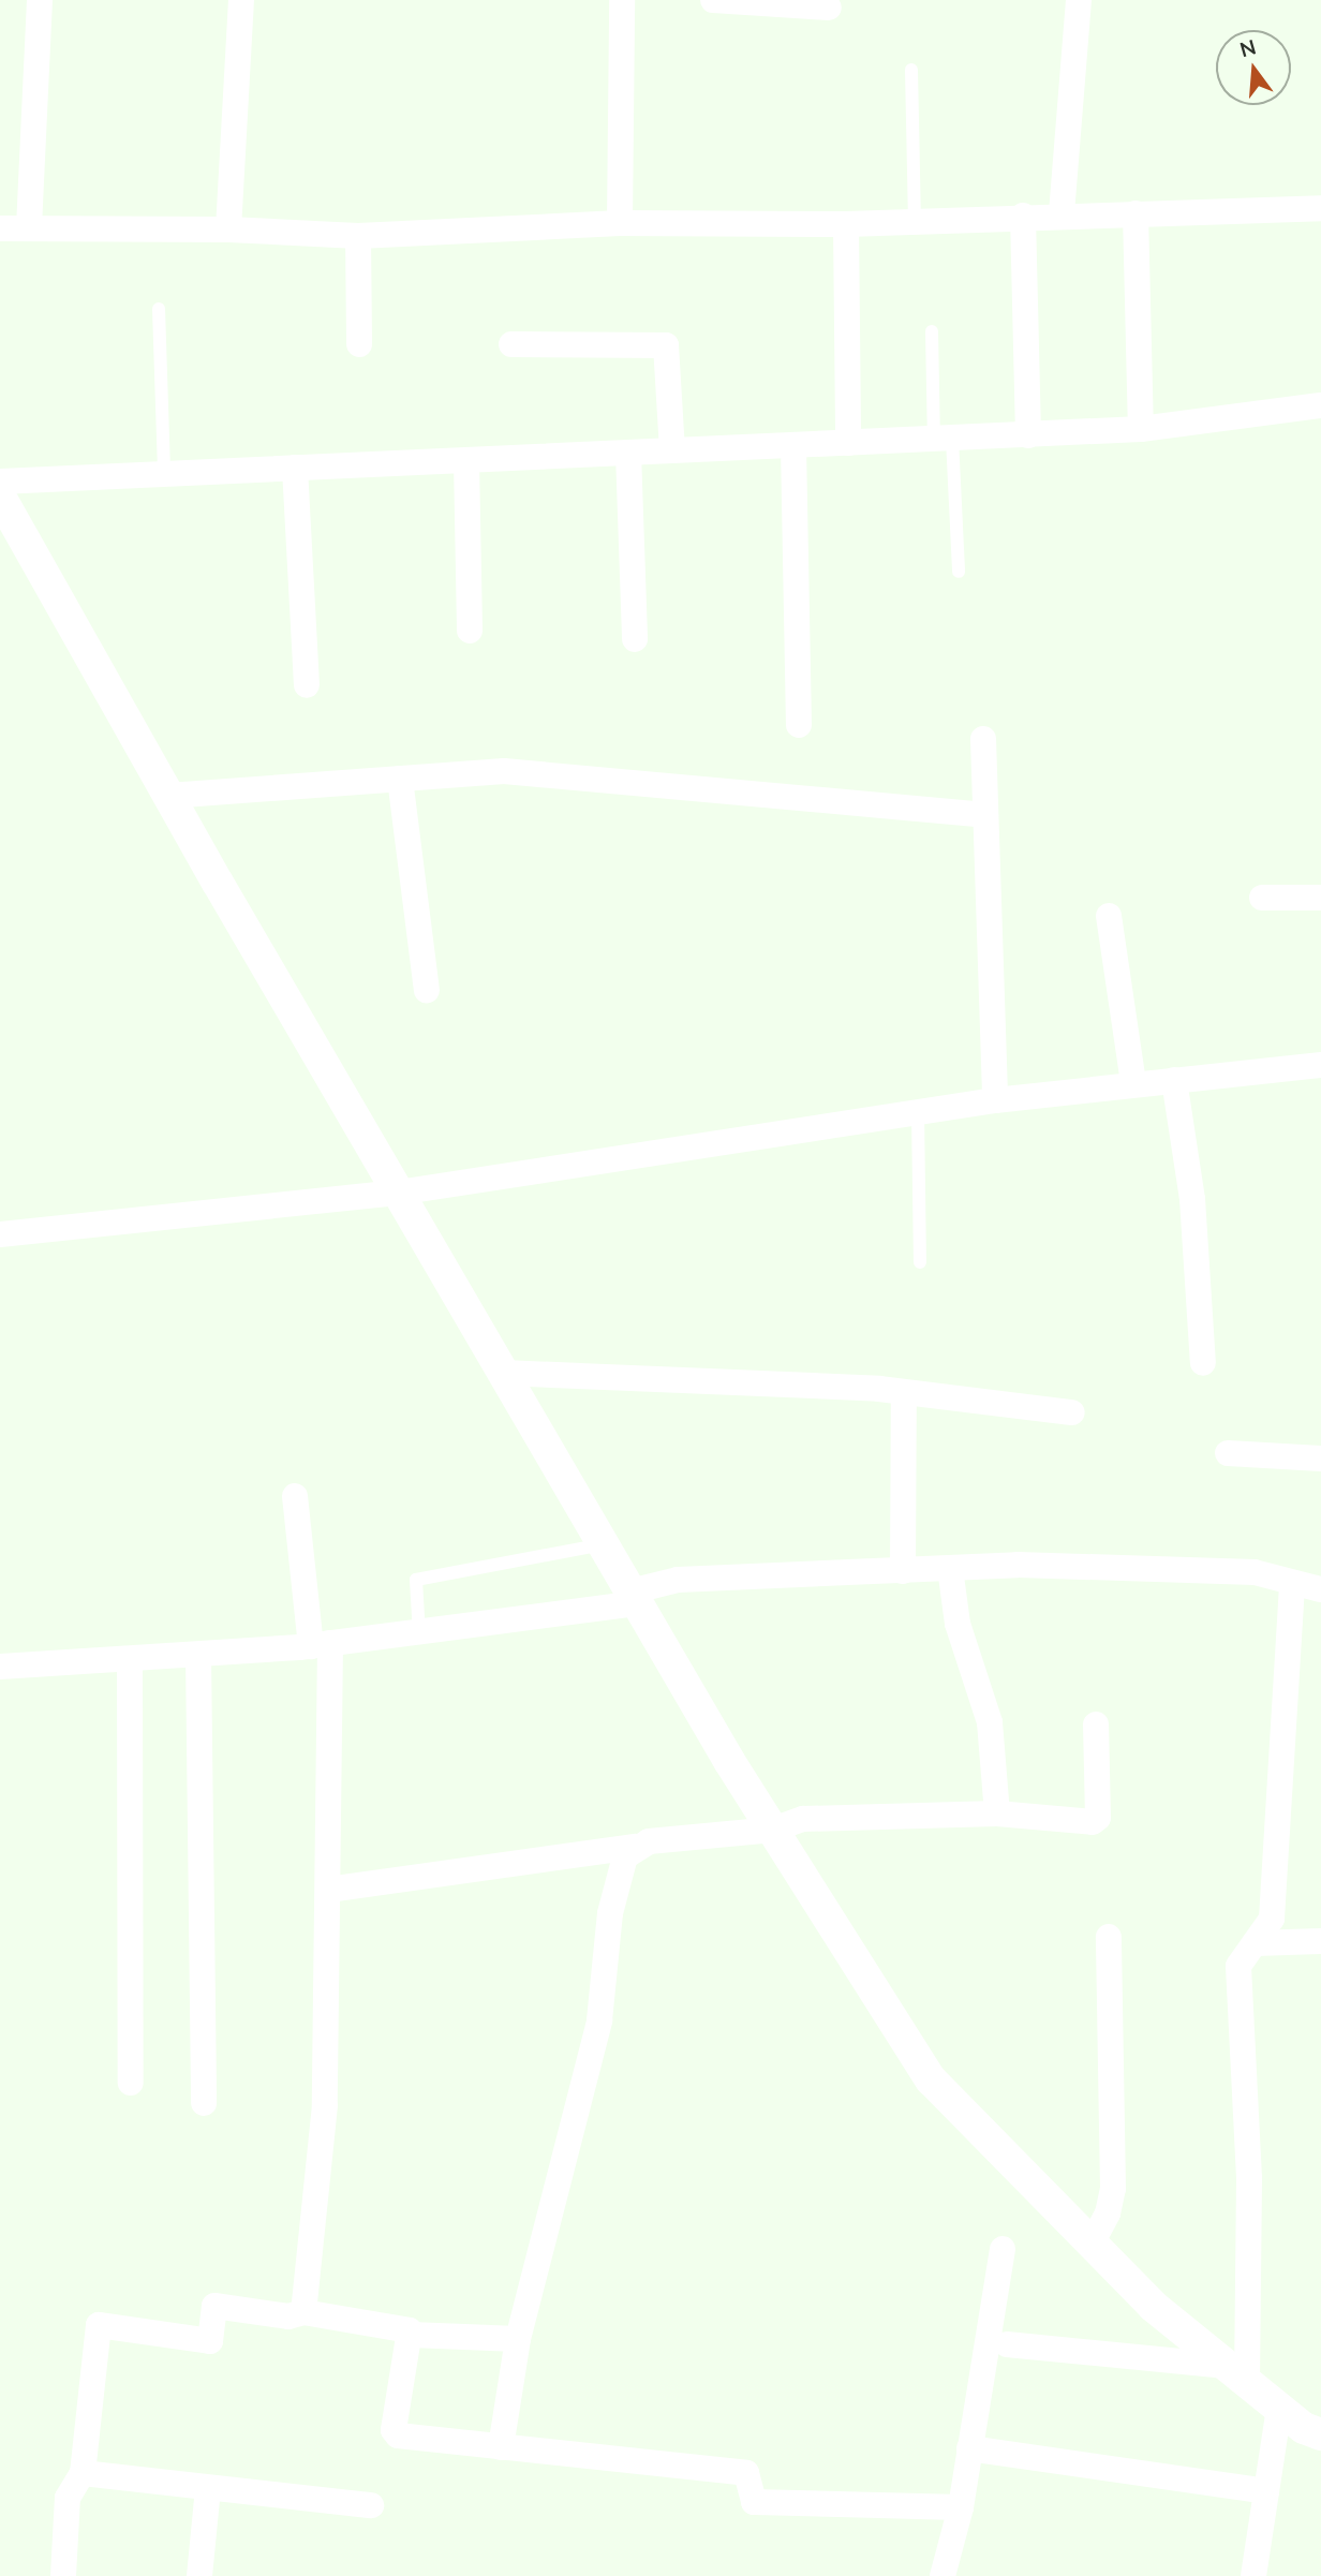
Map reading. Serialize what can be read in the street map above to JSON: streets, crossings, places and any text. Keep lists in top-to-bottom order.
{
  "north": "top"
}
